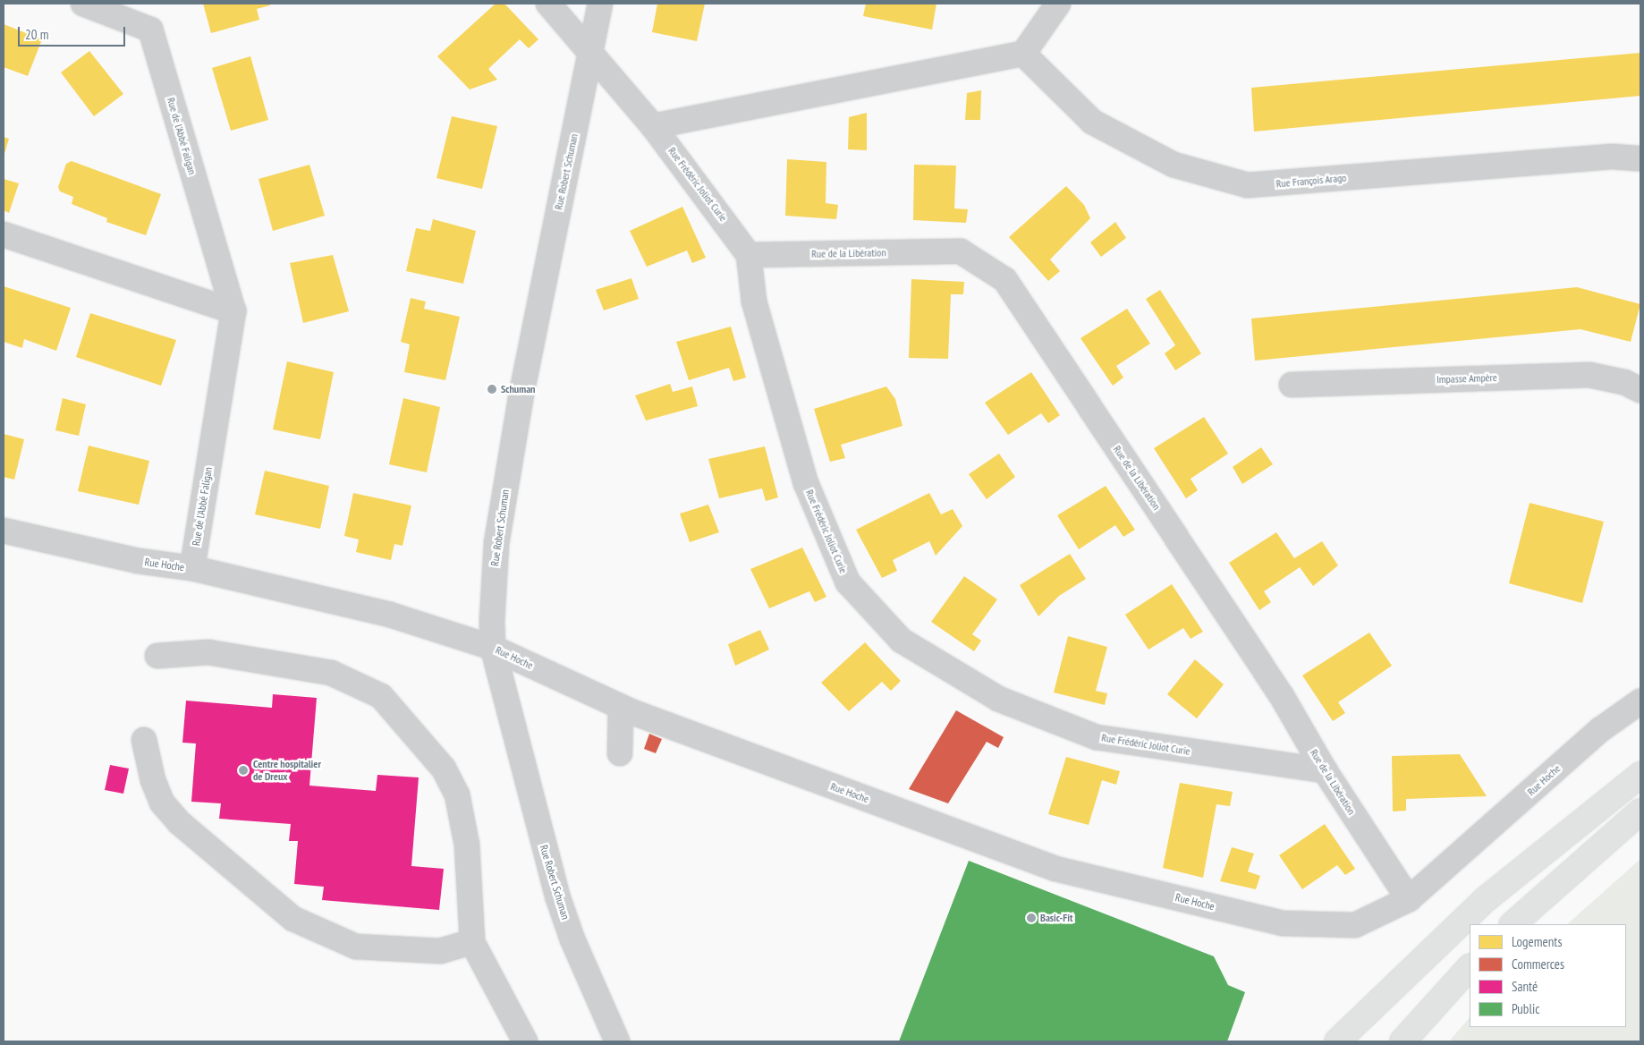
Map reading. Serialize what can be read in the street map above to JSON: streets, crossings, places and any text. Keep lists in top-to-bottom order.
{
  "streets": {
    "street": [
      "Rue de l'Abbé Faligan",
      "Rue Robert Schuman",
      "Rue François Arago",
      "Rue Frédéric Joliot Curie",
      "Rue de la Libération",
      "Impasse Ampère",
      "Rue Hoche"
    ]
  },
  "crossings": [
    ["Rue de l'Abbé Faligan", "Rue Hoche"],
    ["Rue Robert Schuman", "Rue Frédéric Joliot Curie"],
    ["Rue Robert Schuman", "Rue Hoche"],
    ["Rue Frédéric Joliot Curie", "Rue de la Libération"],
    ["Rue de la Libération", "Rue Hoche"]
  ],
  "places": ["Schuman", "Centre hospitalier de Dreux", "Basic-Fit"],
  "legend": [
    "Logements",
    "Commerces",
    "Santé",
    "Public"
  ],
  "scale_bar": "20 m"
}
